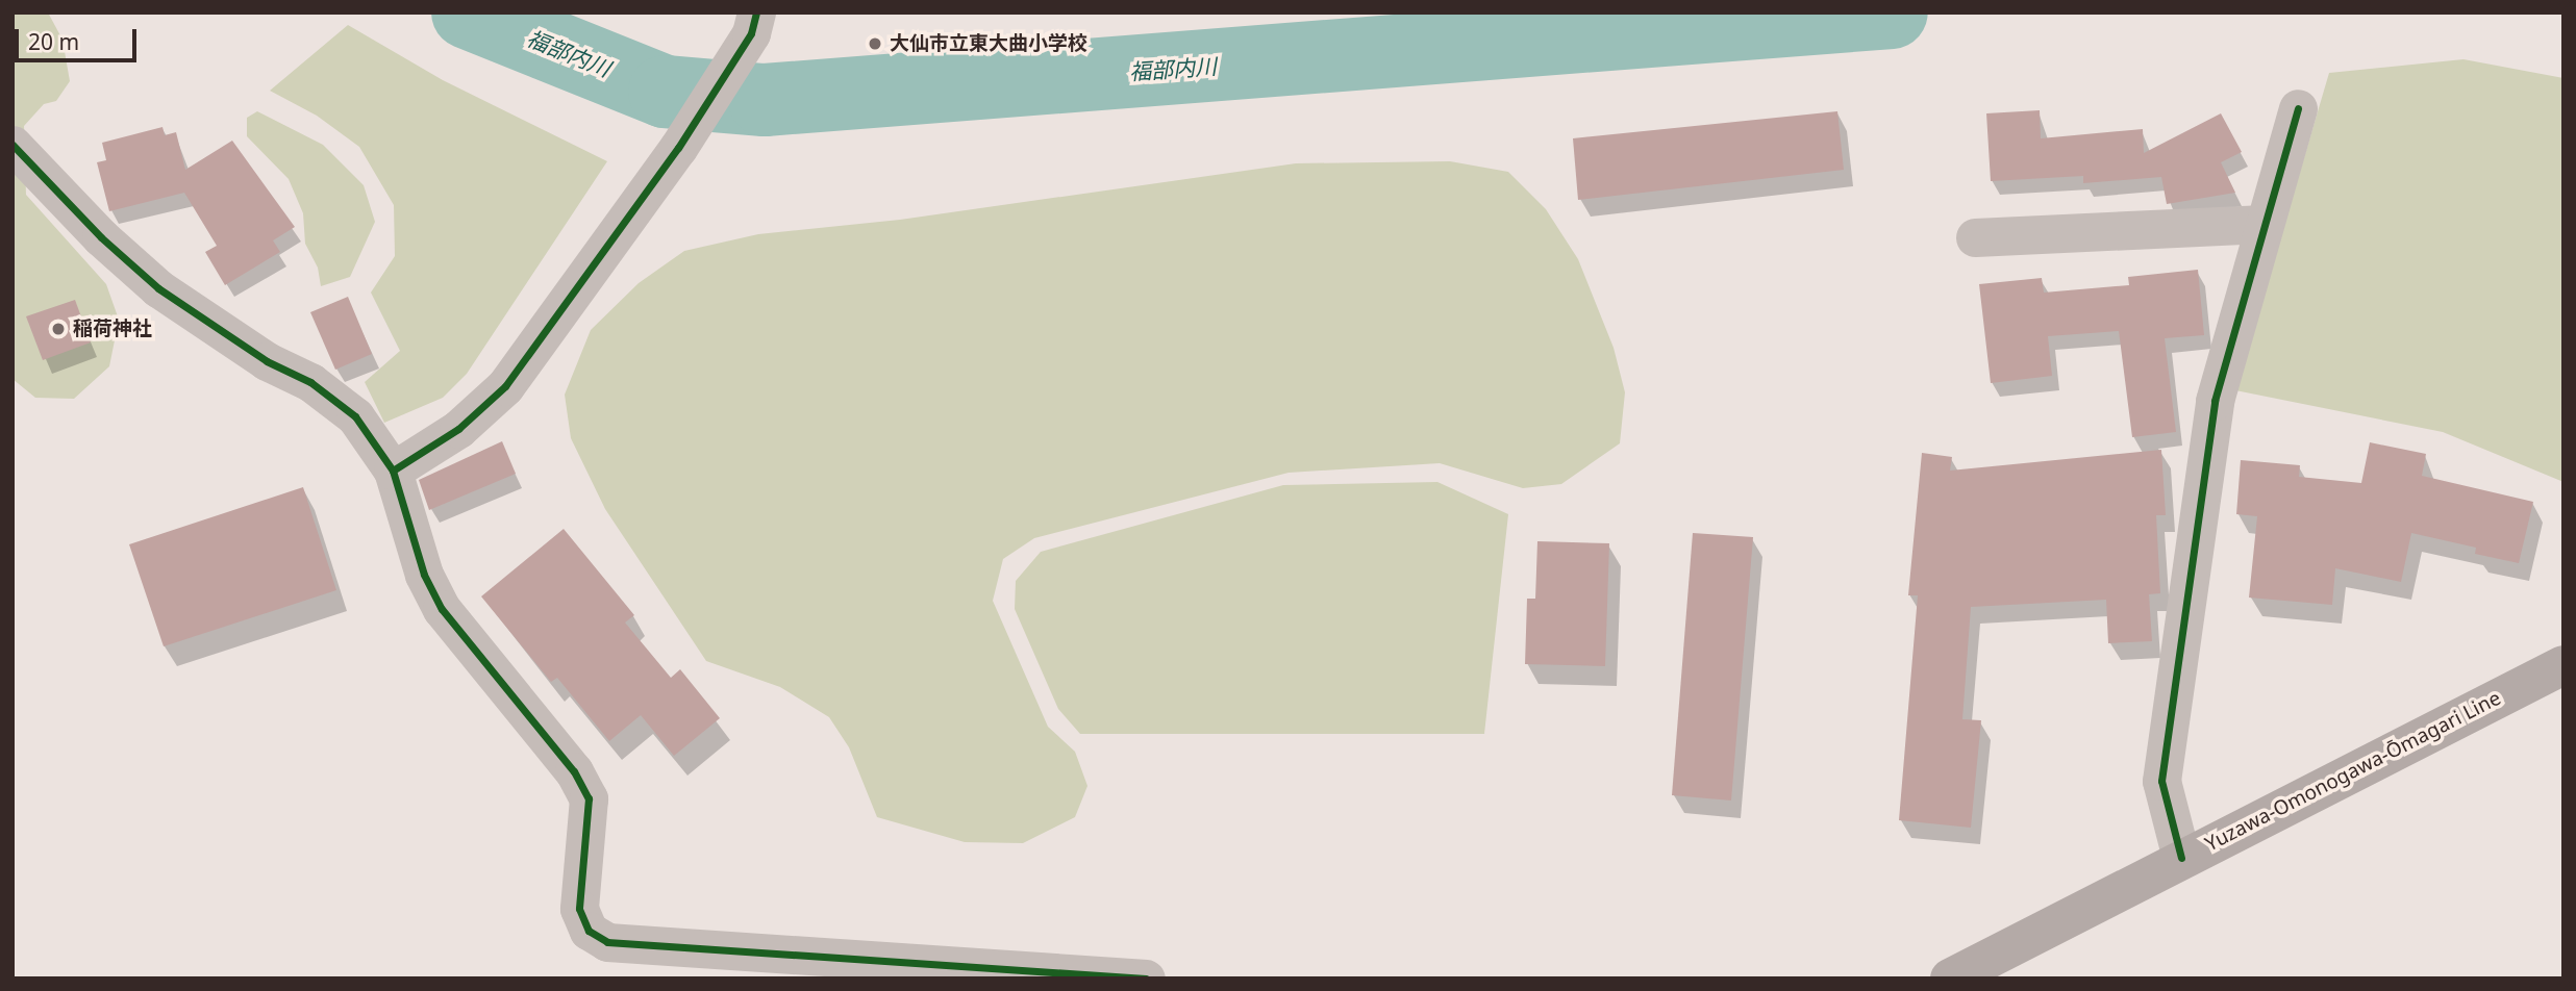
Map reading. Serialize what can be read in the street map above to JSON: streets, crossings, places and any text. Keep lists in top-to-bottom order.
{
  "streets": {
    "main road": ["Yuzawa-Omonogawa-Ōmagari Line"]
  },
  "water": ["福部内川"],
  "places": ["大仙市立東大曲小学校", "稲荷神社"],
  "scale_bar": "20 m"
}
